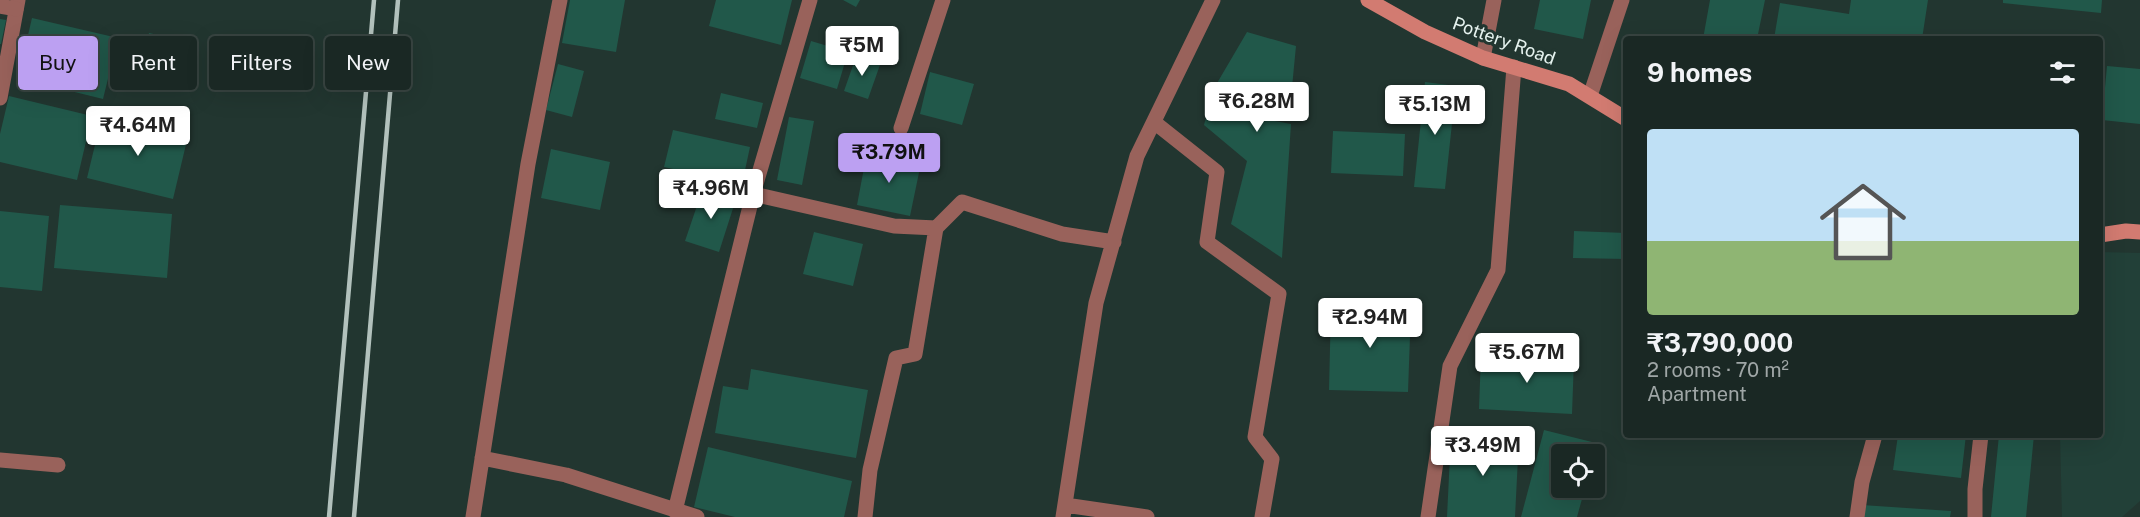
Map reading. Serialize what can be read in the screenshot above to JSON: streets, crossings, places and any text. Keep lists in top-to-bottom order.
{
  "streets": {
    "street": ["Pottery Road"]
  },
  "page": {
    "price": [
      "₹5M",
      "₹6.28M",
      "₹5.13M",
      "₹4.64M",
      "₹3.79M",
      "₹4.96M",
      "₹2.94M",
      "₹5.67M",
      "₹3.49M"
    ],
    "chip": [
      "Buy",
      "Rent",
      "Filters",
      "New"
    ],
    "heading": "9 homes",
    "list": [
      {
        "name": "₹3,790,000",
        "note": "2 rooms · 70 m² · Apartment"
      }
    ]
  }
}
